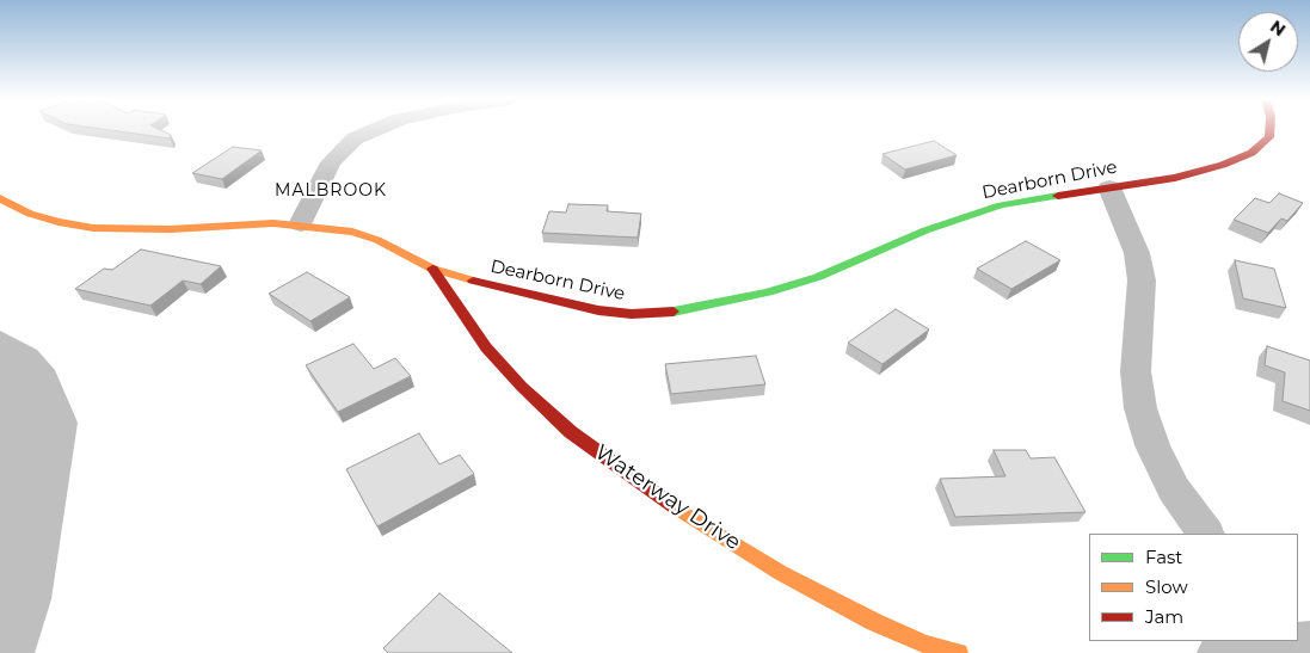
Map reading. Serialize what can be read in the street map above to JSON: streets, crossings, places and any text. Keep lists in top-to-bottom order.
{
  "streets": {
    "street": ["Dearborn Drive", "Waterway Drive"]
  },
  "crossings": [
    ["Dearborn Drive", "Waterway Drive"]
  ],
  "districts": ["MALBROOK"],
  "legend": ["Fast", "Slow", "Jam"],
  "north": "top right"
}
